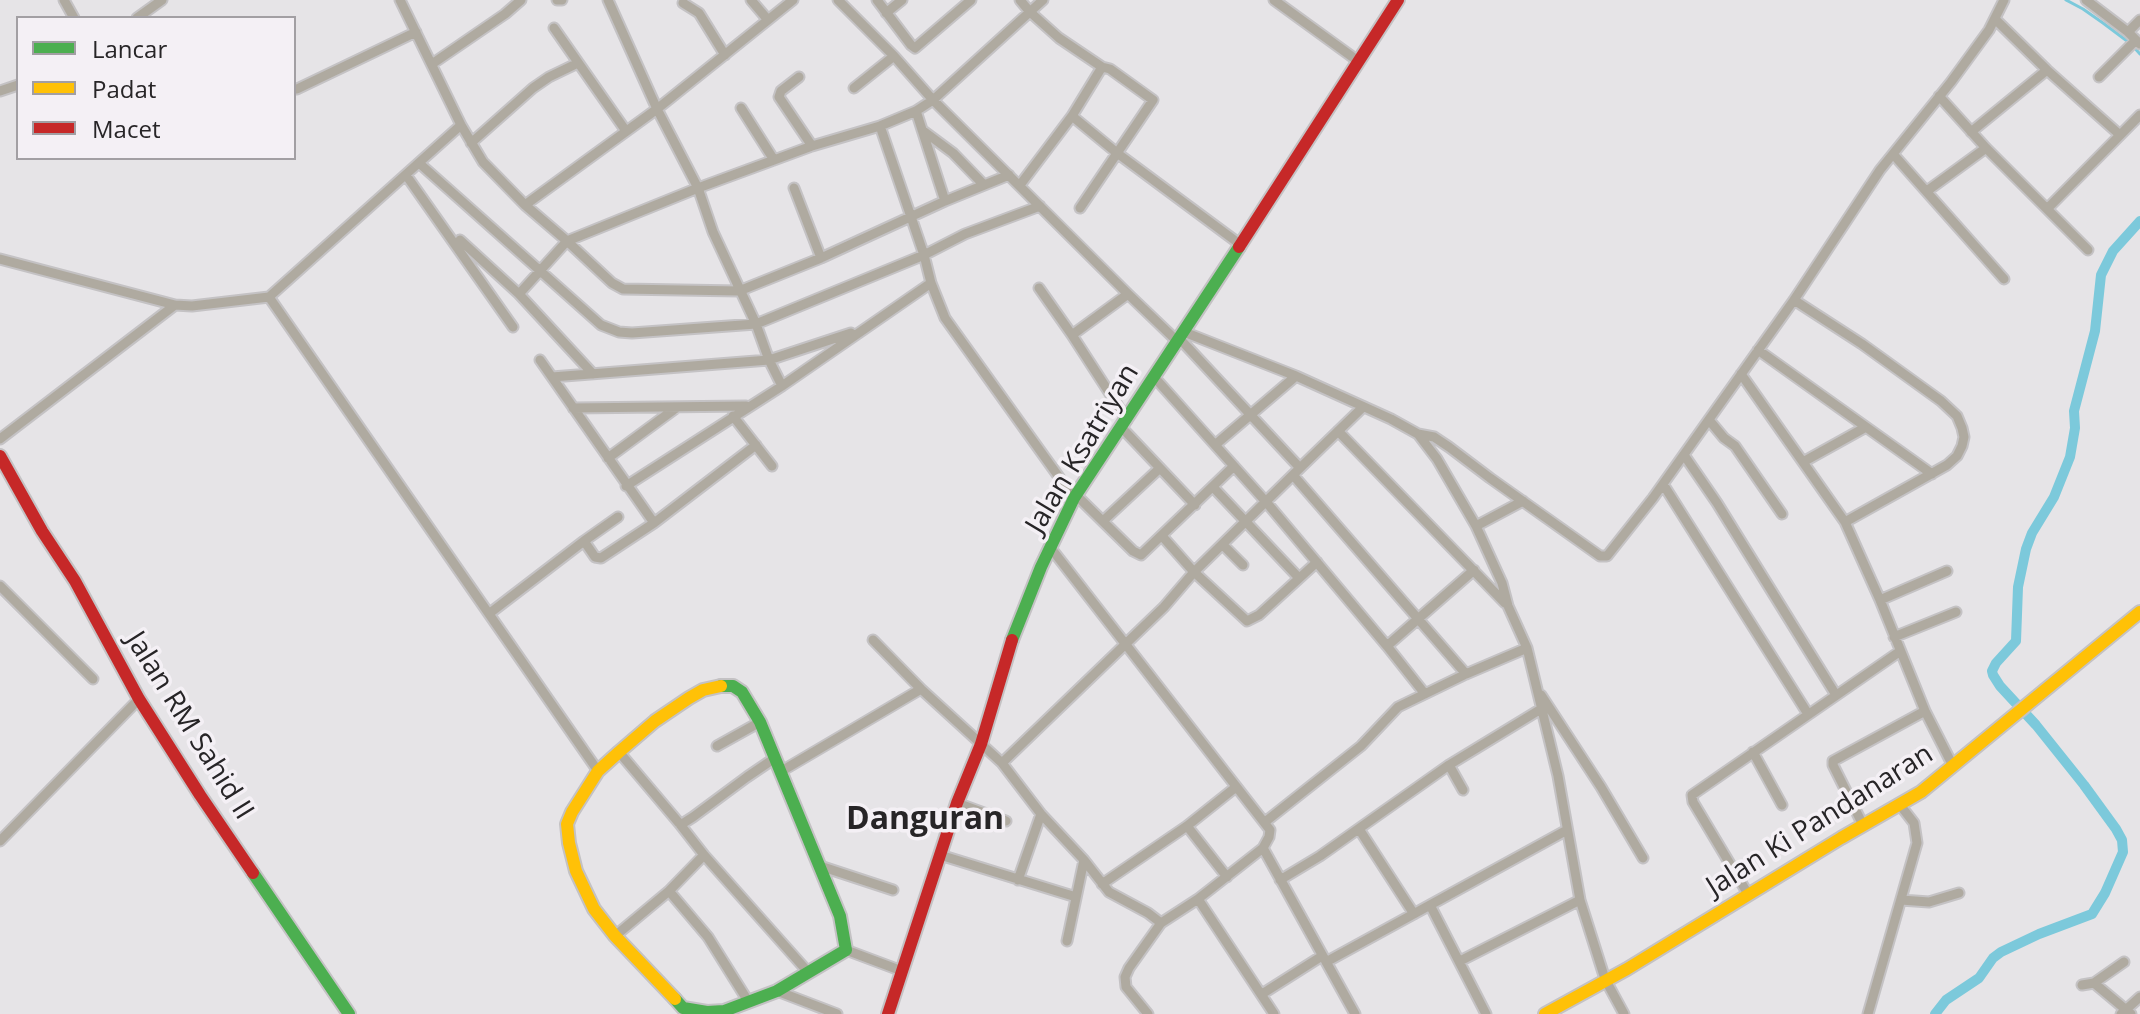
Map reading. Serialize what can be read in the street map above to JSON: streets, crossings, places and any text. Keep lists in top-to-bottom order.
{
  "streets": {
    "street": ["Jalan Ksatriyan", "Jalan RM Sahid II", "Jalan Ki Pandanaran"]
  },
  "districts": ["Danguran"],
  "legend": ["Lancar", "Padat", "Macet"]
}
